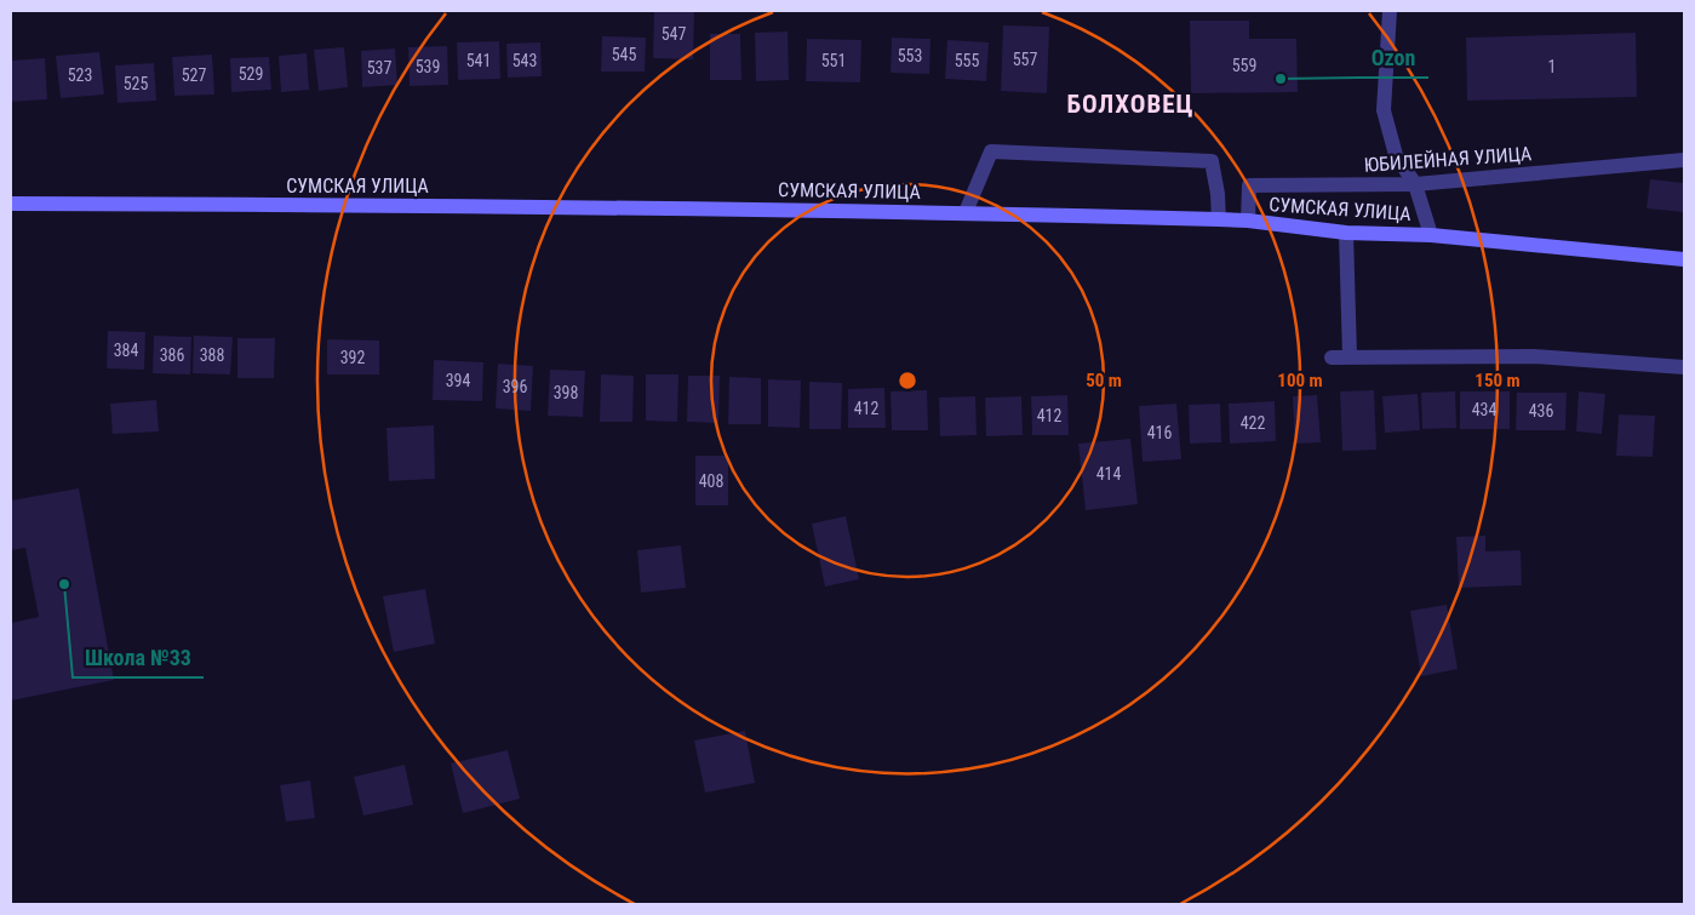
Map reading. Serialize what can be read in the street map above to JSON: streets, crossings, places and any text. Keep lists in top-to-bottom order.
{
  "streets": {
    "main road": ["СУМСКАЯ УЛИЦА"],
    "street": ["ЮБИЛЕЙНАЯ УЛИЦА"]
  },
  "crossings": [
    ["ЮБИЛЕЙНАЯ УЛИЦА", "СУМСКАЯ УЛИЦА"]
  ],
  "districts": ["БОЛХОВЕЦ"],
  "places": ["Ozon", "Школа №33"],
  "house_numbers": [
    "547",
    "545",
    "553",
    "557",
    "541",
    "543",
    "551",
    "555",
    "559",
    "539",
    "1",
    "537",
    "529",
    "523",
    "527",
    "525",
    "384",
    "386",
    "388",
    "392",
    "394",
    "396",
    "398",
    "412",
    "434",
    "436",
    "412",
    "422",
    "416",
    "414",
    "408"
  ],
  "rings": ["50 m", "100 m", "150 m"]
}
